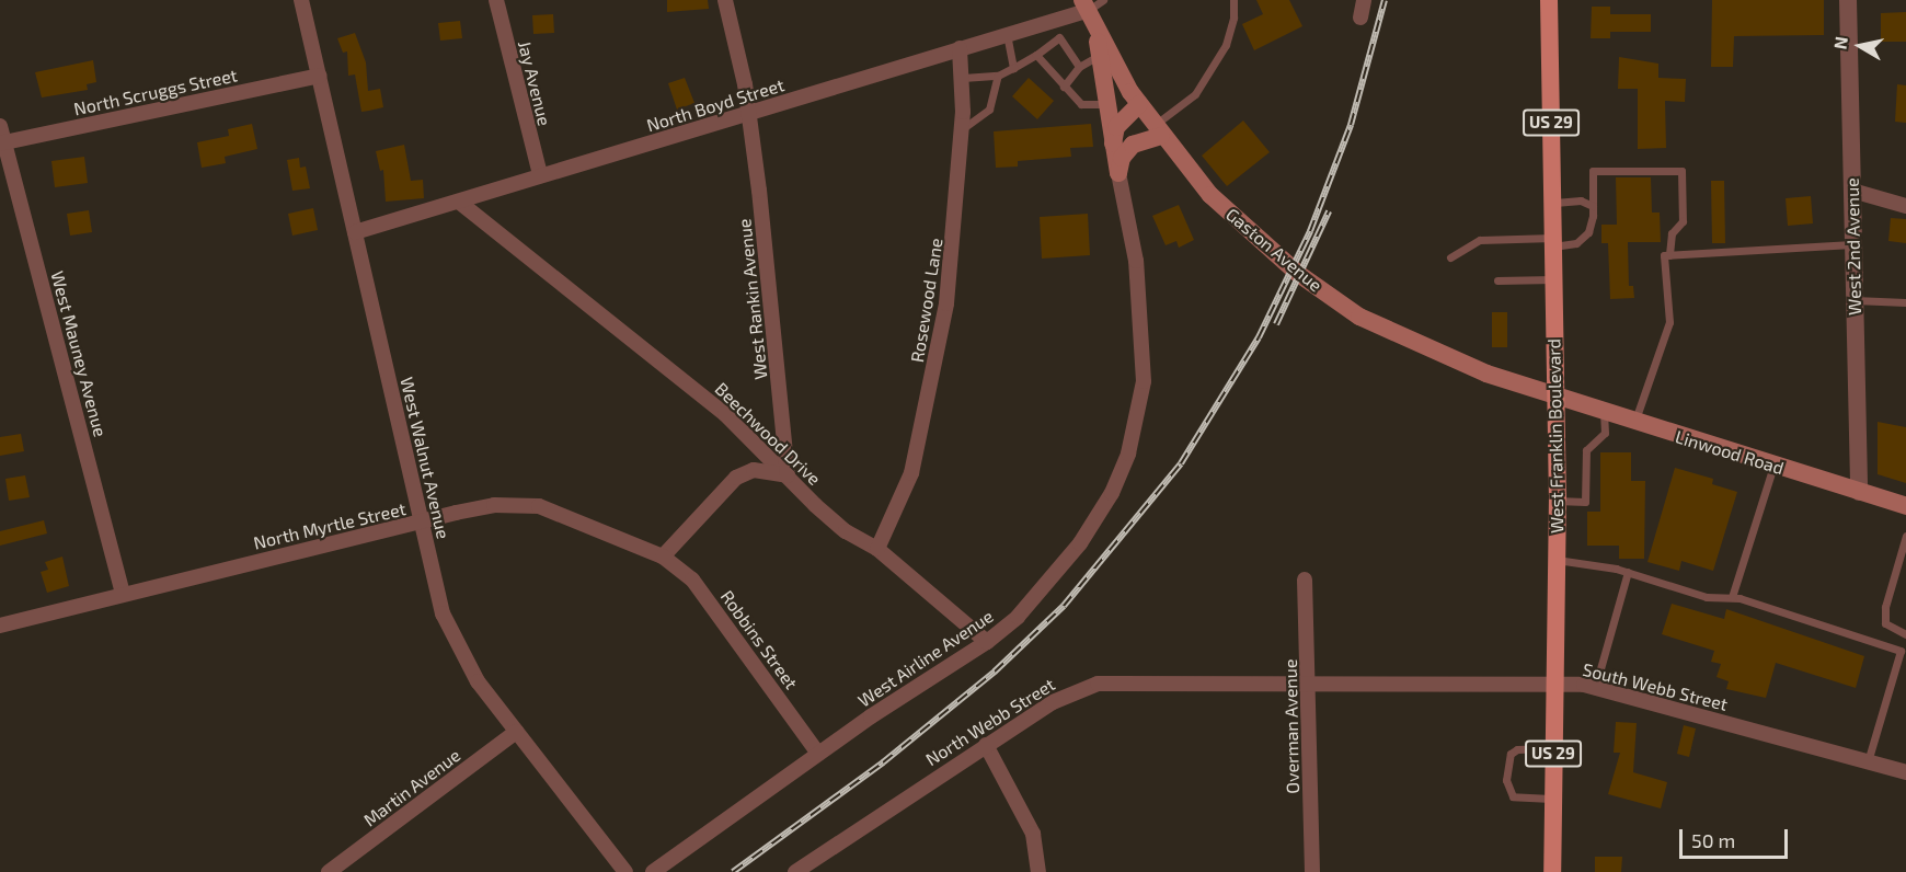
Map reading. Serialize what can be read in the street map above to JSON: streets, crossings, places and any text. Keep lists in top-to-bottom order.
{
  "streets": {
    "main road": [
      "US 29",
      "Gaston Avenue",
      "West Franklin Boulevard",
      "Linwood Road"
    ],
    "street": [
      "Jay Avenue",
      "North Scruggs Street",
      "North Boyd Street",
      "West 2nd Avenue",
      "West Rankin Avenue",
      "Rosewood Lane",
      "West Mauney Avenue",
      "Beechwood Drive",
      "West Walnut Avenue",
      "North Myrtle Street",
      "Robbins Street",
      "West Airline Avenue",
      "South Webb Street",
      "North Webb Street",
      "Overman Avenue",
      "Martin Avenue"
    ]
  },
  "crossings": [
    ["Jay Avenue", "North Boyd Street"],
    ["North Scruggs Street", "West Mauney Avenue"],
    ["North Scruggs Street", "West Walnut Avenue"],
    ["North Boyd Street", "Gaston Avenue"],
    ["North Boyd Street", "West Rankin Avenue"],
    ["North Boyd Street", "Rosewood Lane"],
    ["North Boyd Street", "Beechwood Drive"],
    ["North Boyd Street", "West Walnut Avenue"],
    ["West 2nd Avenue", "Linwood Road"],
    ["Gaston Avenue", "West Franklin Boulevard"],
    ["Gaston Avenue", "Linwood Road"],
    ["West Rankin Avenue", "Beechwood Drive"],
    ["Rosewood Lane", "Beechwood Drive"],
    ["West Mauney Avenue", "North Myrtle Street"],
    ["Beechwood Drive", "West Airline Avenue"],
    ["West Franklin Boulevard", "Linwood Road"],
    ["West Franklin Boulevard", "South Webb Street"],
    ["West Walnut Avenue", "North Myrtle Street"],
    ["West Walnut Avenue", "Martin Avenue"],
    ["North Myrtle Street", "Robbins Street"],
    ["Robbins Street", "West Airline Avenue"],
    ["South Webb Street", "North Webb Street"],
    ["South Webb Street", "Overman Avenue"],
    ["North Webb Street", "Overman Avenue"]
  ],
  "scale_bar": "50 m",
  "north": "left"
}
